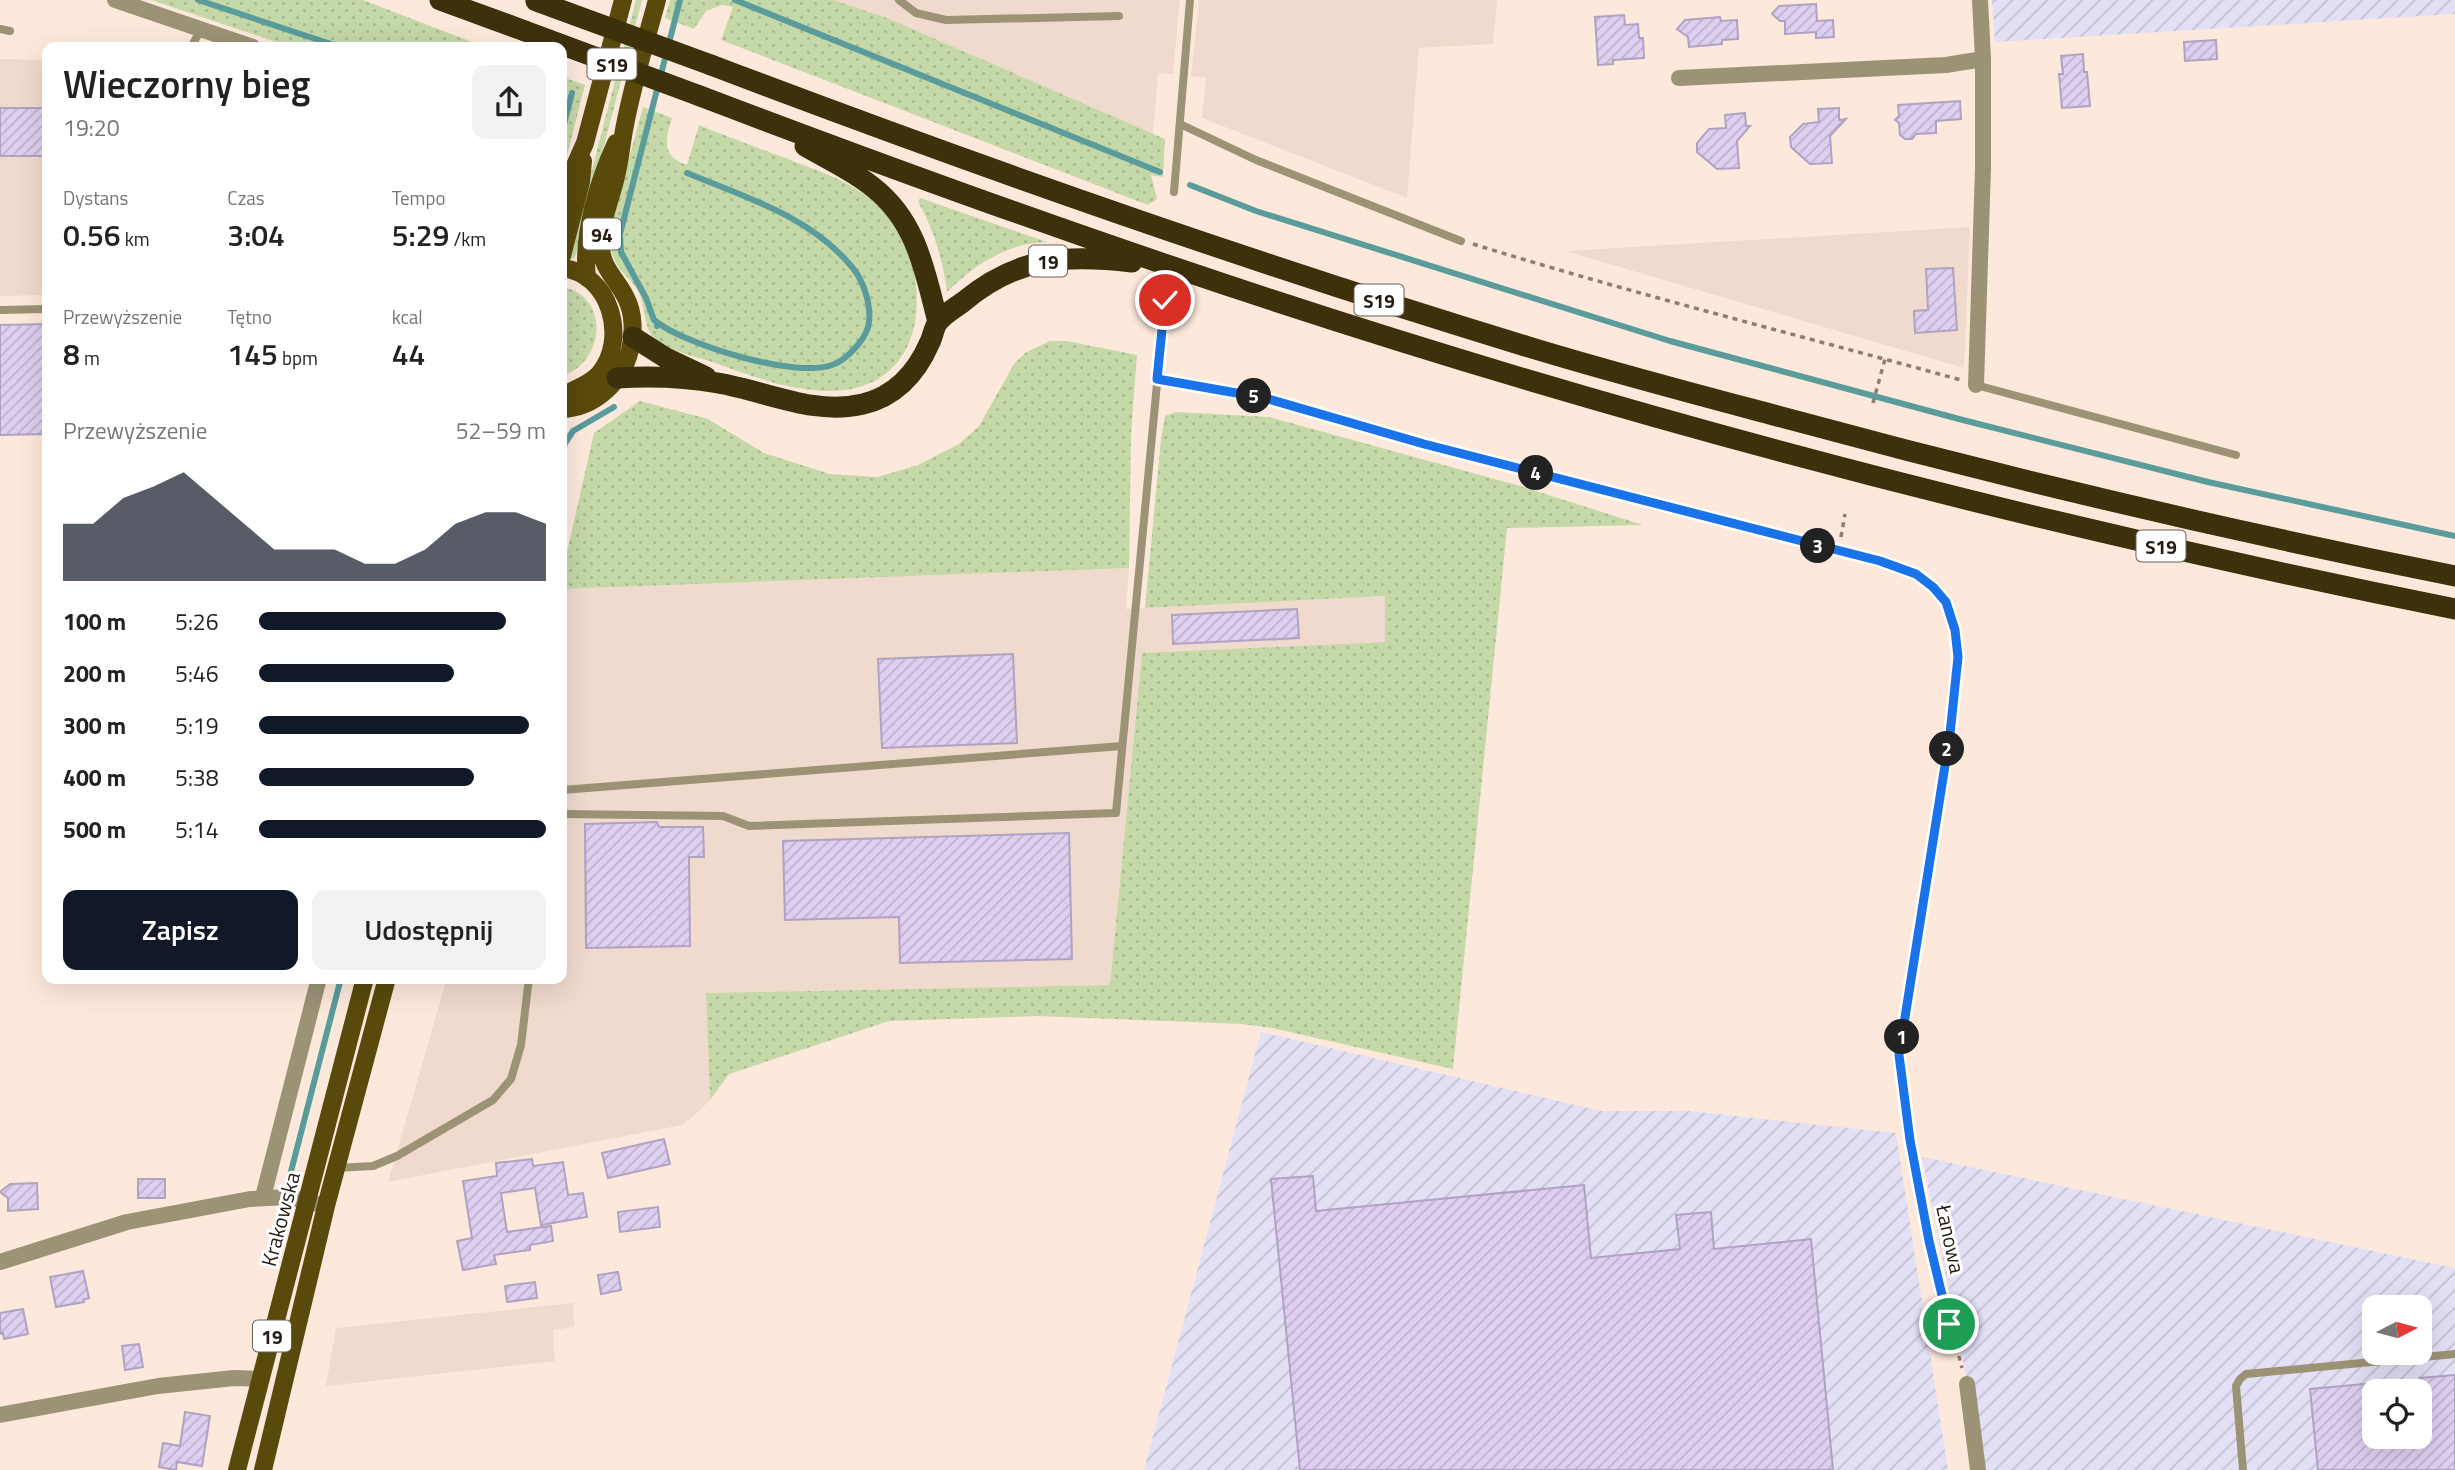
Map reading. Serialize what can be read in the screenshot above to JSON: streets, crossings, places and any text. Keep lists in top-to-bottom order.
{
  "streets": {
    "highway": ["S19", "19"],
    "main road": ["94", "Krakowska"],
    "path": ["Łanowa"]
  },
  "crossings": [
    ["S19", "19"],
    ["94", "19"]
  ],
  "north": "right",
  "page": {
    "heading": ["Wieczorny bieg", "19:20"],
    "stats": [
      ["Dystans", "0.56 km"],
      ["Czas", "3:04"],
      ["Tempo", "5:29 /km"],
      ["Przewyższenie", "8 m"],
      ["Tętno", "145 bpm"],
      ["kcal", "44"]
    ],
    "pins": [
      "5",
      "4",
      "3",
      "2",
      "1"
    ],
    "chart": ["Przewyższenie", "52–59 m"],
    "list": [
      {
        "name": "100 m",
        "note": "5:26"
      },
      {
        "name": "200 m",
        "note": "5:46"
      },
      {
        "name": "300 m",
        "note": "5:19"
      },
      {
        "name": "400 m",
        "note": "5:38"
      },
      {
        "name": "500 m",
        "note": "5:14"
      }
    ],
    "buttons": ["Zapisz", "Udostępnij"]
  }
}
